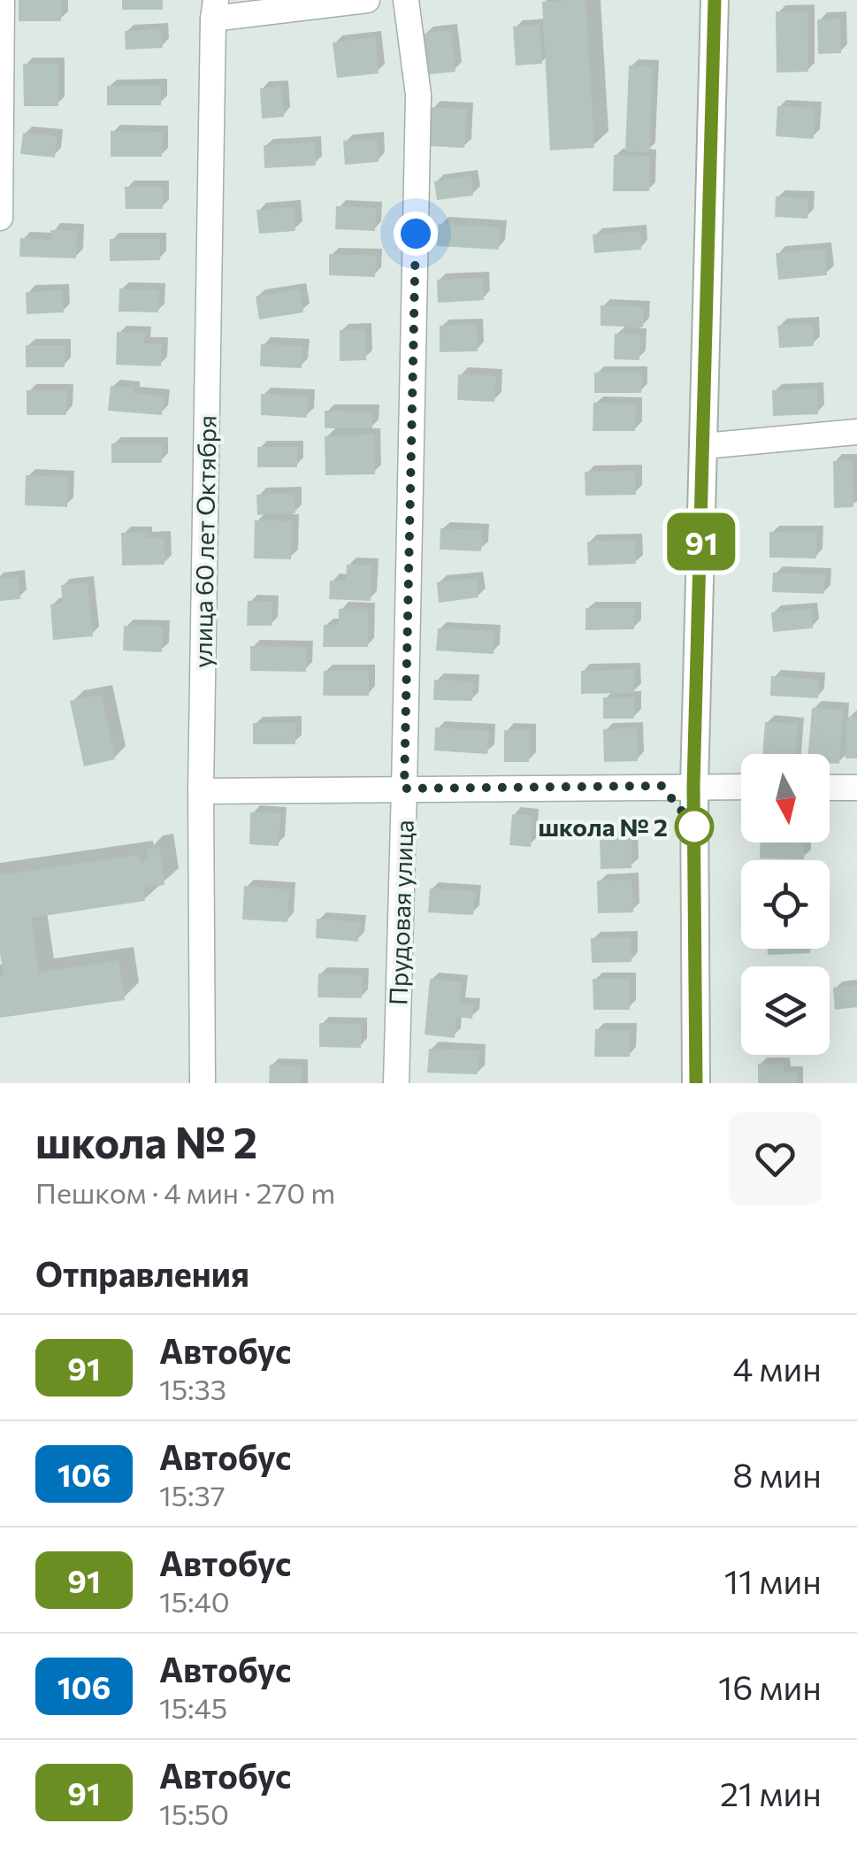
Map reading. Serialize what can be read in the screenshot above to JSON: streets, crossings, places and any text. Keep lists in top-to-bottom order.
{
  "streets": {
    "street": ["улица 60 лет Октября", "Прудовая улица"]
  },
  "places": ["школа № 2"],
  "lines": ["bus line 91"],
  "north": "bottom",
  "page": {
    "on_map": "91",
    "heading": [
      ["школа № 2", "Пешком · 4 мин · 270 m"],
      "Отправления"
    ],
    "list": [
      {
        "mark": "91",
        "name": "Автобус",
        "note": "15:33",
        "value": "4 мин"
      },
      {
        "mark": "106",
        "name": "Автобус",
        "note": "15:37",
        "value": "8 мин"
      },
      {
        "mark": "91",
        "name": "Автобус",
        "note": "15:40",
        "value": "11 мин"
      },
      {
        "mark": "106",
        "name": "Автобус",
        "note": "15:45",
        "value": "16 мин"
      },
      {
        "mark": "91",
        "name": "Автобус",
        "note": "15:50",
        "value": "21 мин"
      }
    ]
  }
}
